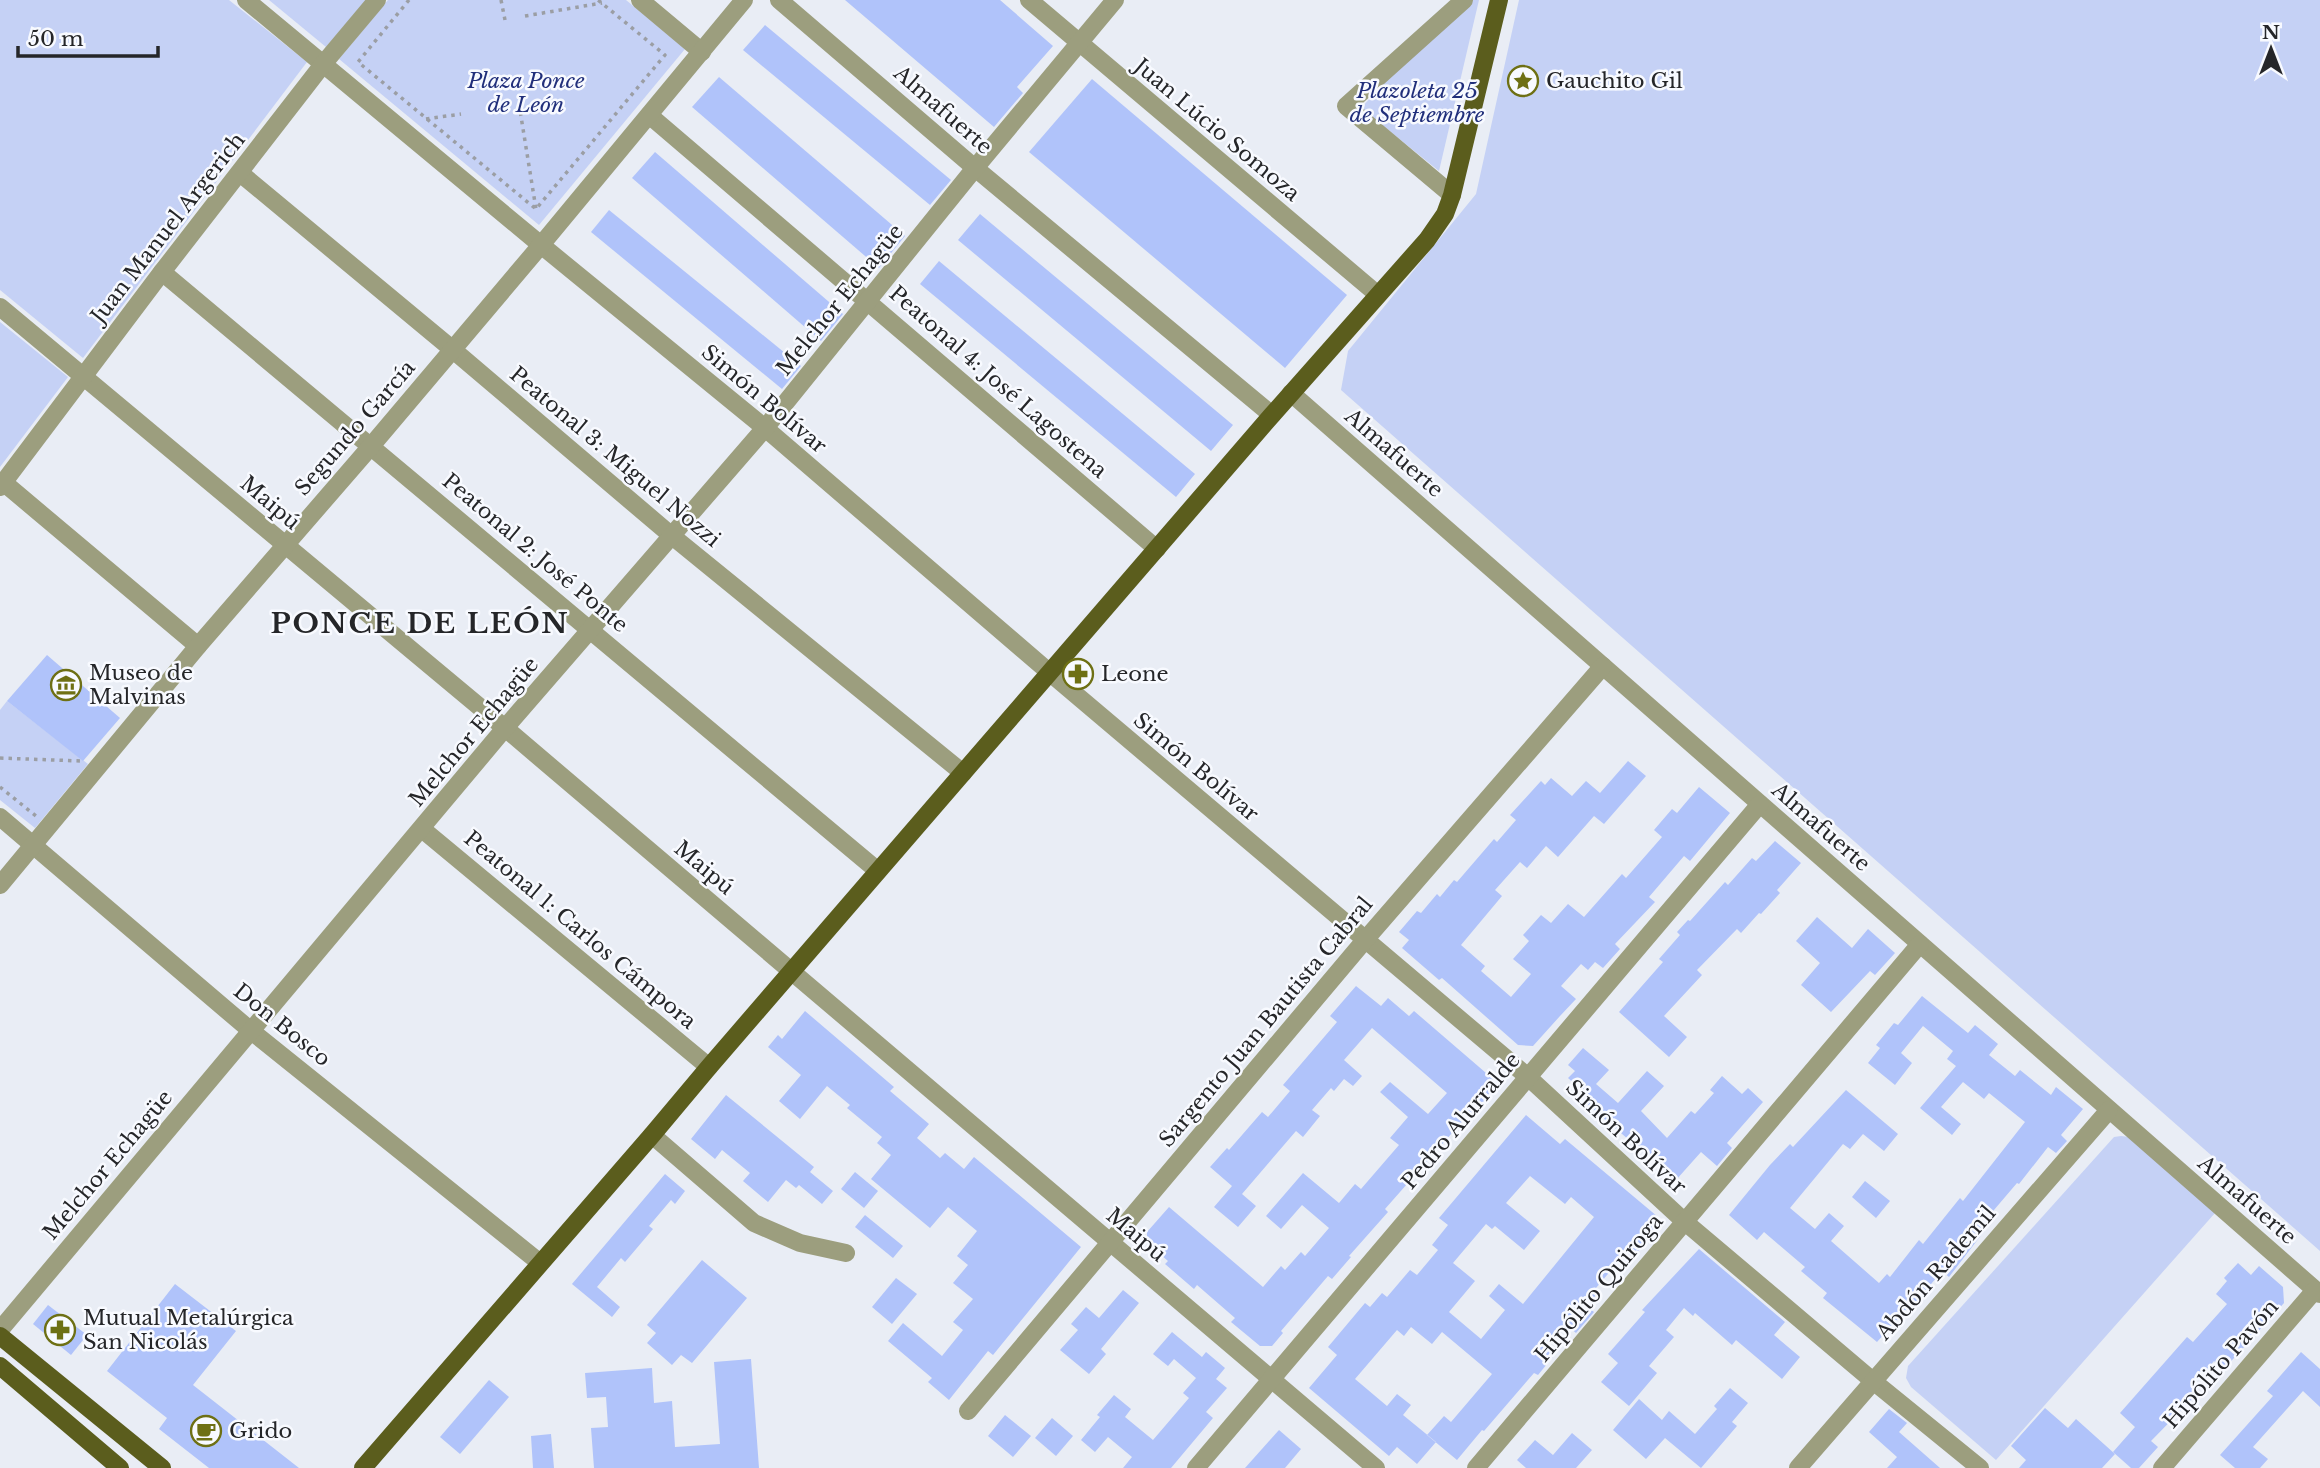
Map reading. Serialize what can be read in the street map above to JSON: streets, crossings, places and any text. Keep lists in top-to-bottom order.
{
  "streets": {
    "street": [
      "Almafuerte",
      "Juan Lúcio Somoza",
      "Juan Manuel Argerich",
      "Melchor Echagüe",
      "Peatonal 4: José Lagostena",
      "Simón Bolívar",
      "Segundo García",
      "Peatonal 3: Miguel Nozzi",
      "Maipú",
      "Peatonal 2: José Ponte",
      "Peatonal 1: Carlos Cámpora",
      "Sargento Juan Bautista Cabral",
      "Don Bosco",
      "Pedro Alurralde",
      "Abdón Rademil",
      "Hipólito Quiroga",
      "Hipólito Pavón"
    ]
  },
  "crossings": [
    ["Almafuerte", "Melchor Echagüe"],
    ["Almafuerte", "Sargento Juan Bautista Cabral"],
    ["Almafuerte", "Pedro Alurralde"],
    ["Almafuerte", "Abdón Rademil"],
    ["Almafuerte", "Hipólito Quiroga"],
    ["Almafuerte", "Hipólito Pavón"],
    ["Juan Lúcio Somoza", "Melchor Echagüe"],
    ["Juan Manuel Argerich", "Simón Bolívar"],
    ["Juan Manuel Argerich", "Peatonal 3: Miguel Nozzi"],
    ["Juan Manuel Argerich", "Maipú"],
    ["Juan Manuel Argerich", "Peatonal 2: José Ponte"],
    ["Melchor Echagüe", "Peatonal 4: José Lagostena"],
    ["Melchor Echagüe", "Simón Bolívar"],
    ["Melchor Echagüe", "Peatonal 3: Miguel Nozzi"],
    ["Melchor Echagüe", "Maipú"],
    ["Melchor Echagüe", "Peatonal 2: José Ponte"],
    ["Melchor Echagüe", "Peatonal 1: Carlos Cámpora"],
    ["Melchor Echagüe", "Don Bosco"],
    ["Peatonal 4: José Lagostena", "Segundo García"],
    ["Simón Bolívar", "Segundo García"],
    ["Simón Bolívar", "Sargento Juan Bautista Cabral"],
    ["Simón Bolívar", "Pedro Alurralde"],
    ["Simón Bolívar", "Abdón Rademil"],
    ["Simón Bolívar", "Hipólito Quiroga"],
    ["Segundo García", "Peatonal 3: Miguel Nozzi"],
    ["Segundo García", "Maipú"],
    ["Segundo García", "Peatonal 2: José Ponte"],
    ["Segundo García", "Don Bosco"],
    ["Maipú", "Sargento Juan Bautista Cabral"],
    ["Maipú", "Pedro Alurralde"]
  ],
  "districts": ["PONCE DE LEÓN"],
  "parks": ["Plaza Ponce de León", "Plazoleta 25 de Septiembre"],
  "places": {
    "place": ["Gauchito Gil"],
    "pharmacy": ["Leone", "Mutual Metalúrgica San Nicolás"],
    "museum": ["Museo de Malvinas"],
    "cafe": ["Grido"]
  },
  "scale_bar": "50 m",
  "north": "top"
}
